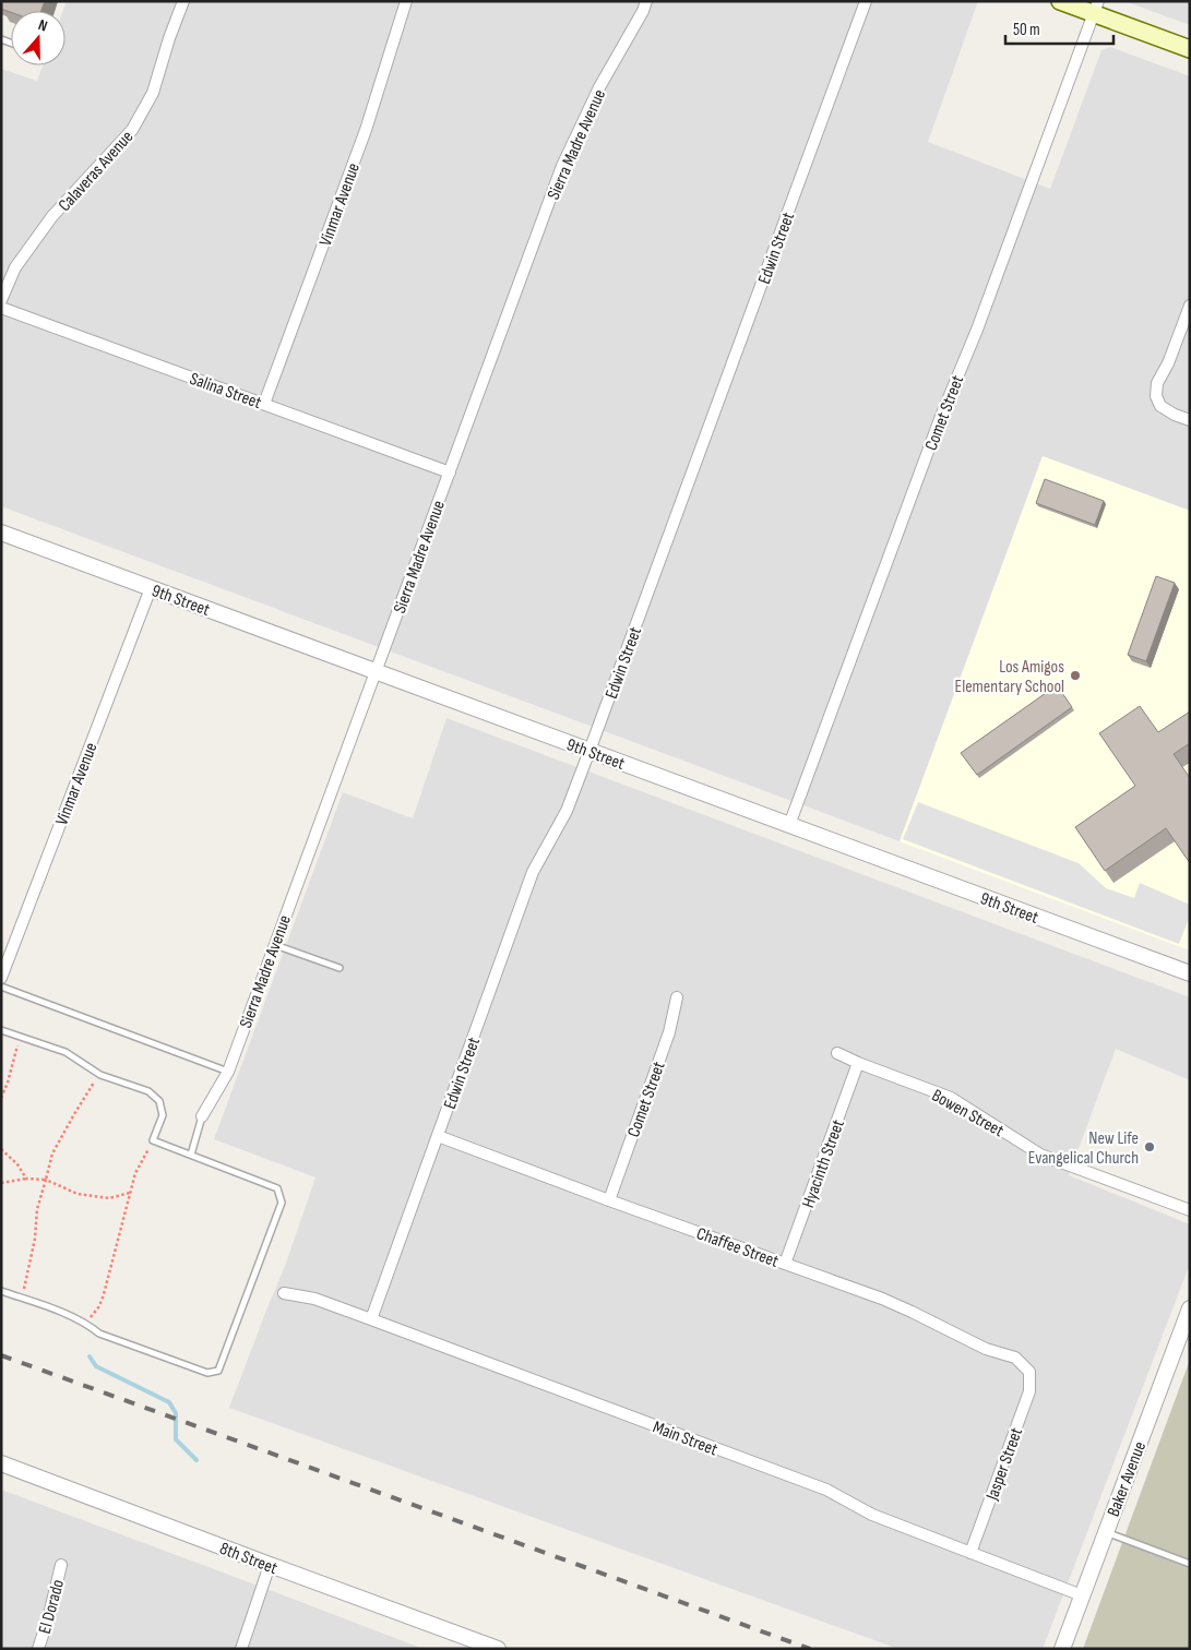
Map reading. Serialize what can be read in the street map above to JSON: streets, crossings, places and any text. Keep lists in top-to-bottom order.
{
  "streets": {
    "street": [
      "Sierra Madre Avenue",
      "Calaveras Avenue",
      "Vinmar Avenue",
      "Edwin Street",
      "Salina Street",
      "Comet Street",
      "9th Street",
      "Bowen Street",
      "Hyacinth Street",
      "Chaffee Street",
      "Main Street",
      "Jasper Street",
      "Baker Avenue",
      "8th Street",
      "El Dorado"
    ]
  },
  "crossings": [
    ["Sierra Madre Avenue", "Salina Street"],
    ["Sierra Madre Avenue", "9th Street"],
    ["Vinmar Avenue", "Salina Street"],
    ["Vinmar Avenue", "9th Street"],
    ["Edwin Street", "9th Street"],
    ["Edwin Street", "Chaffee Street"],
    ["Edwin Street", "Main Street"],
    ["Comet Street", "9th Street"],
    ["Comet Street", "Chaffee Street"],
    ["Bowen Street", "Hyacinth Street"],
    ["Hyacinth Street", "Chaffee Street"],
    ["Chaffee Street", "Jasper Street"],
    ["Main Street", "Jasper Street"],
    ["Main Street", "Baker Avenue"]
  ],
  "places": ["Los Amigos Elementary School", "New Life Evangelical Church"],
  "scale_bar": "50 m",
  "north": "top"
}
